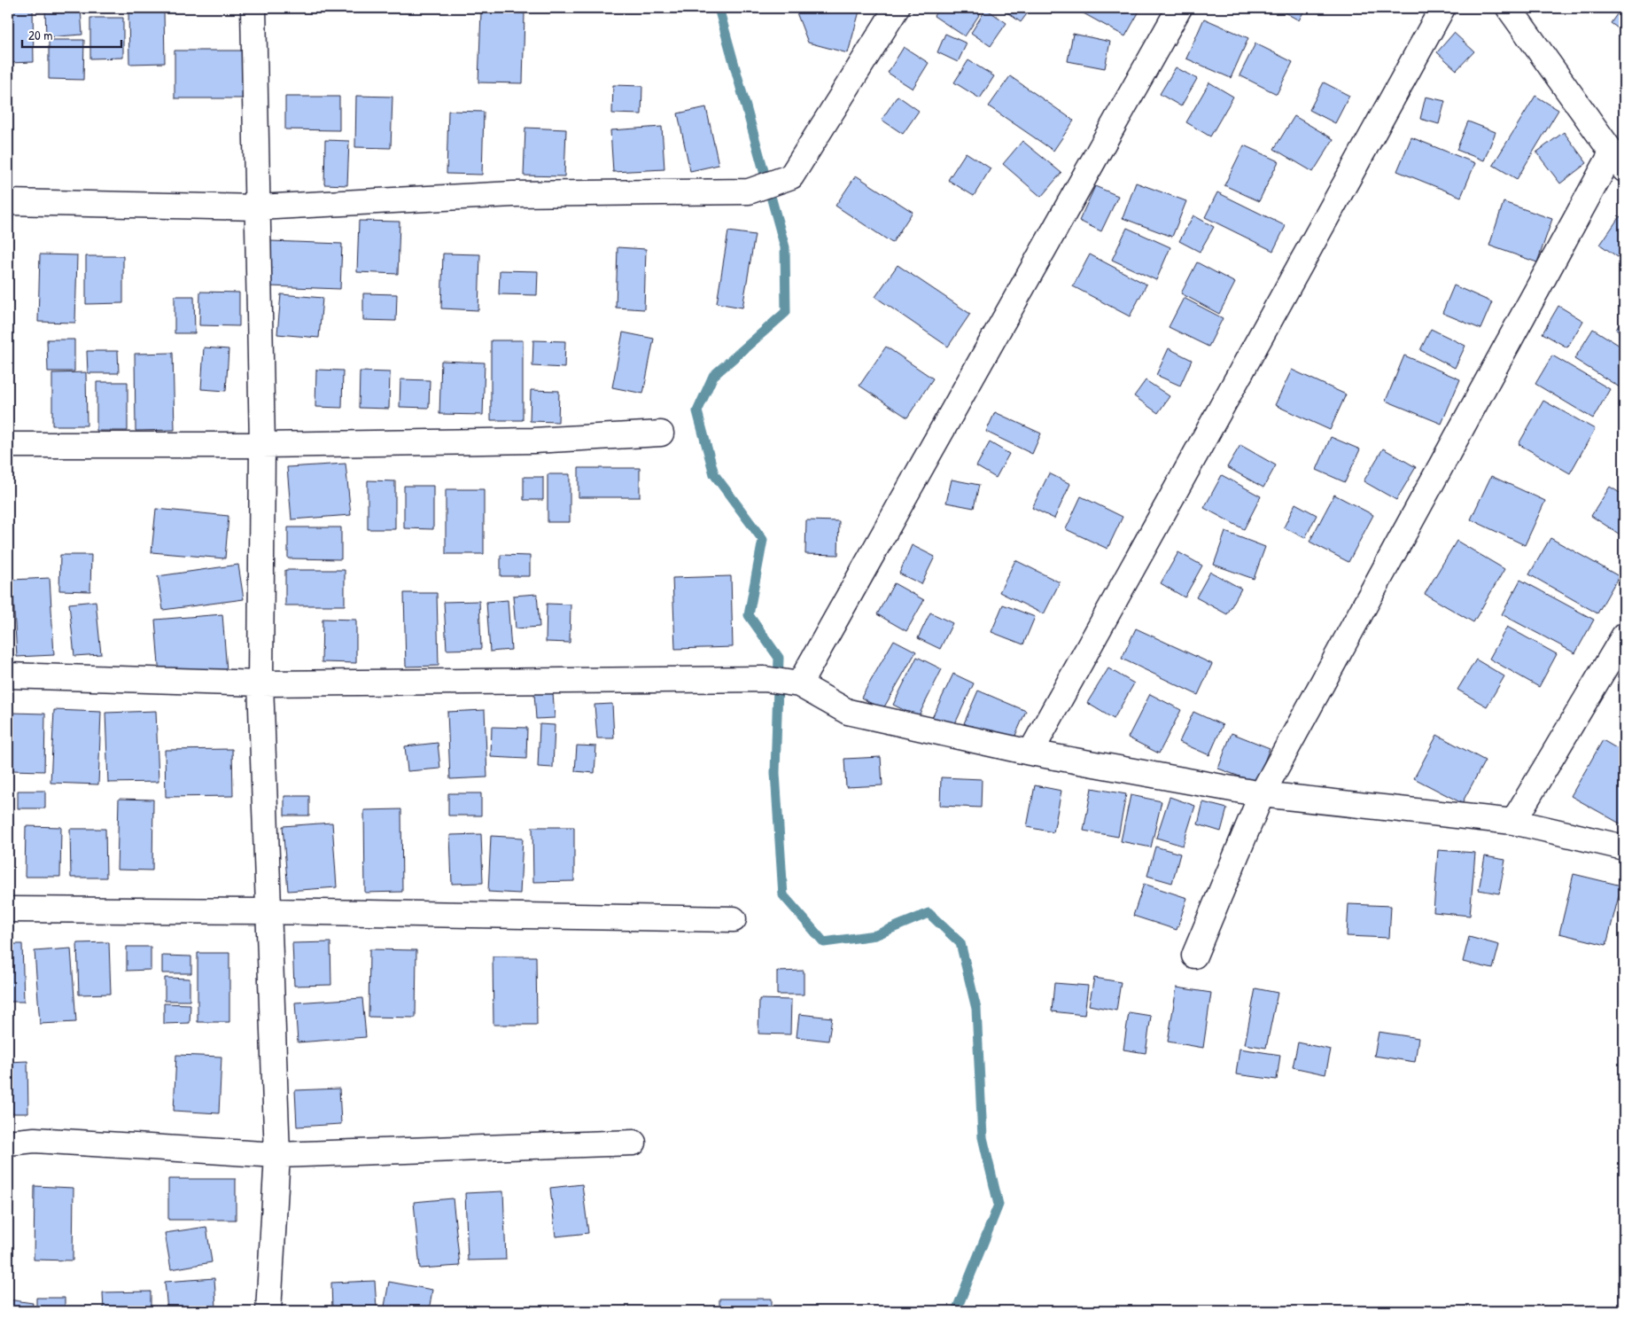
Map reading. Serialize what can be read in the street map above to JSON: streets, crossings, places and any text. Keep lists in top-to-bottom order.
{
  "scale_bar": "20 m"
}
